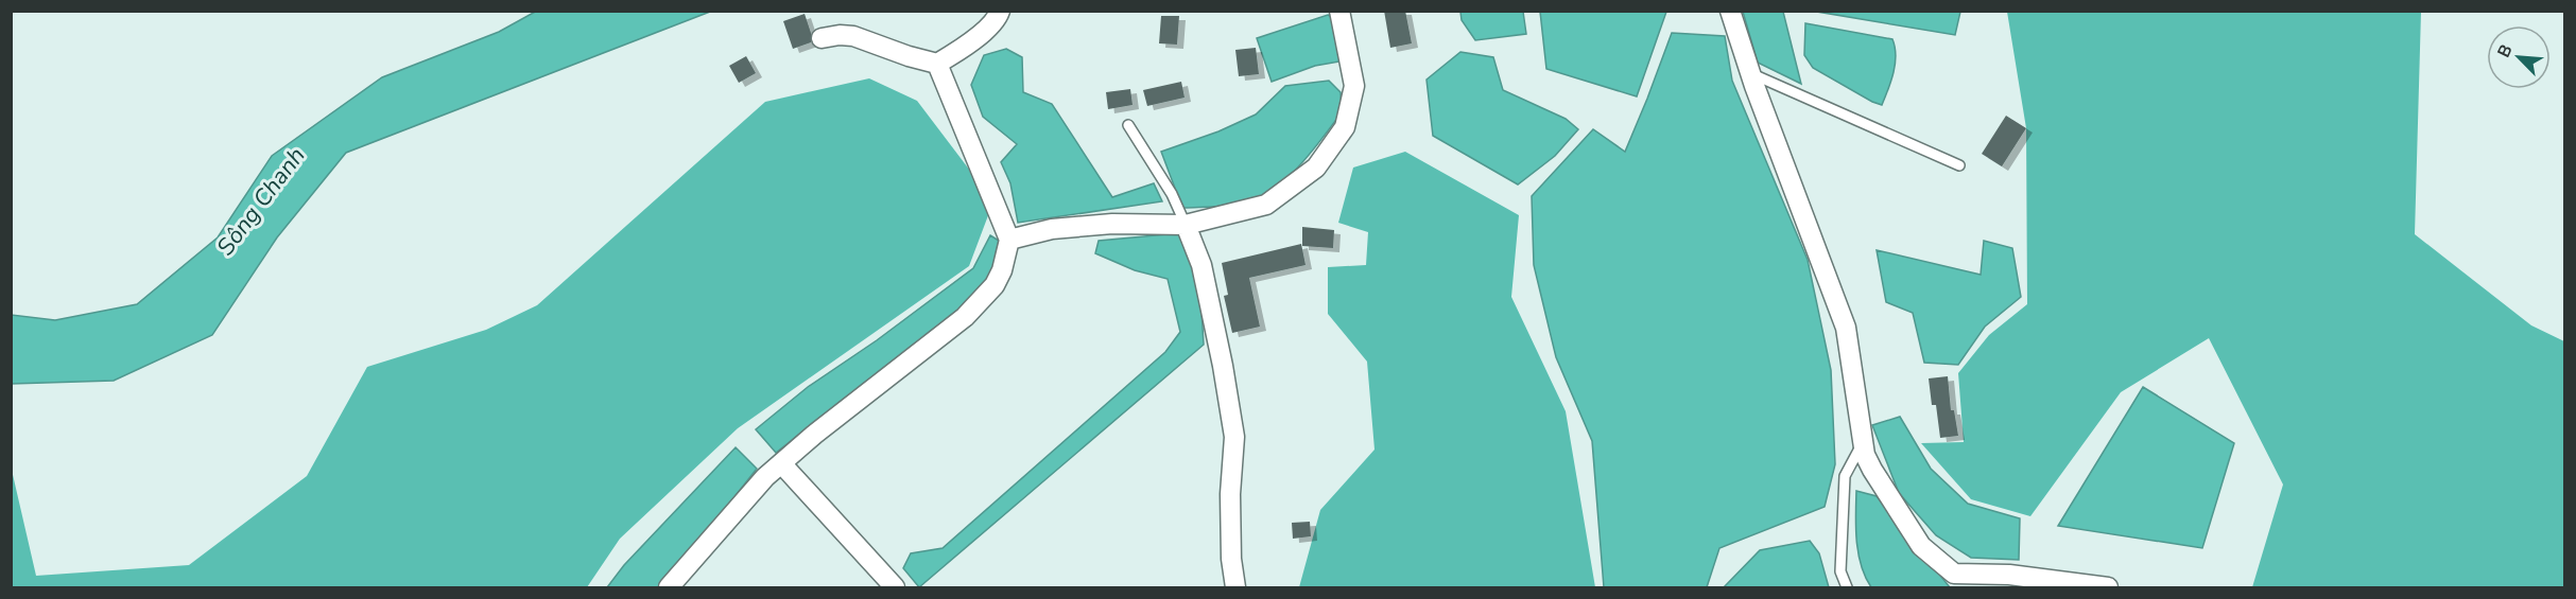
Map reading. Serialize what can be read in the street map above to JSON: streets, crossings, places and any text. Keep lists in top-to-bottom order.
{
  "water": ["Sông Chanh"],
  "north": "top left"
}
